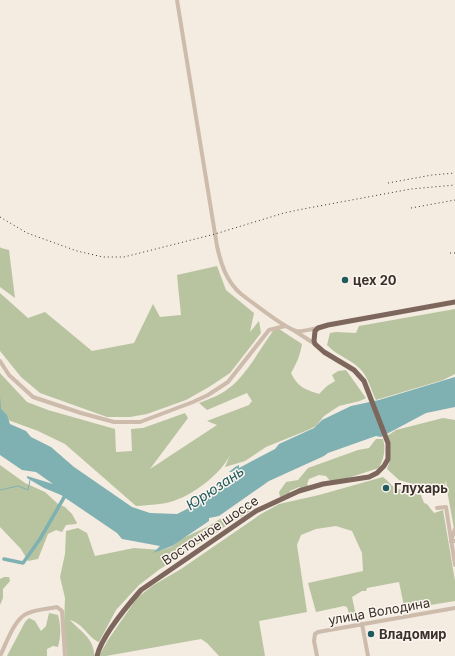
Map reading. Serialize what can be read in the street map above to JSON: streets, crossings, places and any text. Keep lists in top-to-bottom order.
{
  "streets": {
    "main road": ["Восточное шоссе"],
    "street": ["улица Володина"]
  },
  "water": ["Юрюзань"],
  "places": ["цех 20", "Глухарь", "Владомир"]
}
